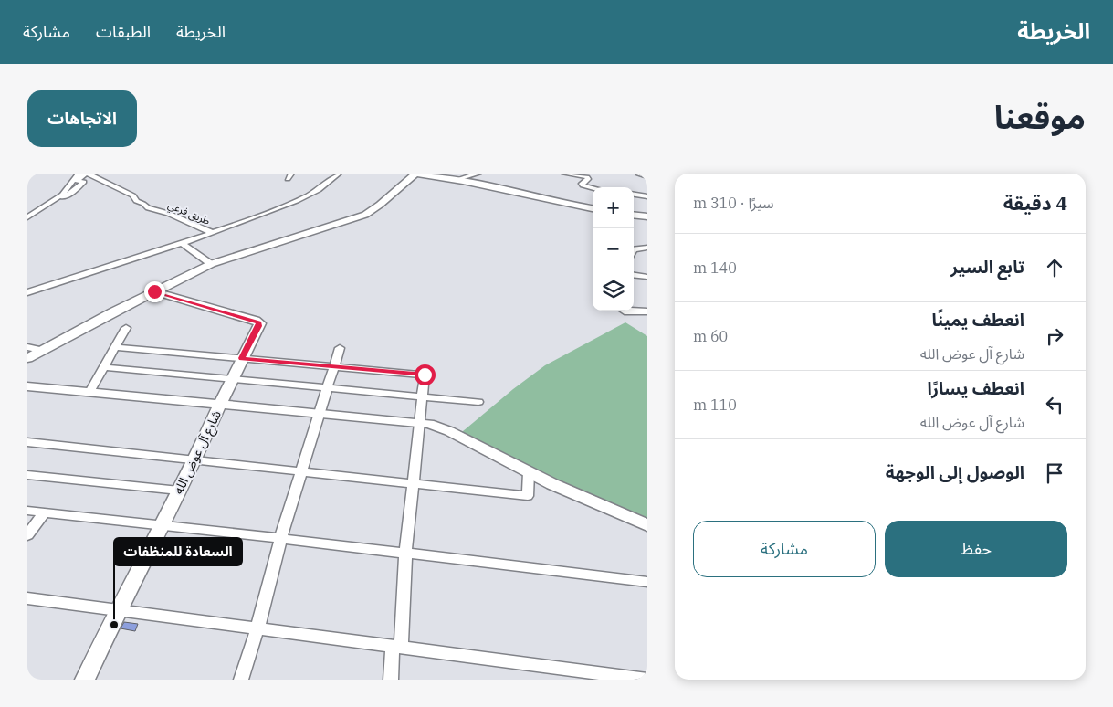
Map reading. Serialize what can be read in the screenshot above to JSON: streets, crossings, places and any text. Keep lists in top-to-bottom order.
{
  "streets": {
    "street": ["طريق فرعي", "شارع آل عوض الله"]
  },
  "places": ["السعادة للمنظفات"],
  "page": {
    "header": "الخريطة",
    "nav": ["الخريطة", "الطبقات", "مشاركة"],
    "title": "موقعنا",
    "buttons": [
      "الاتجاهات",
      ["حفظ", "مشاركة"]
    ],
    "heading": ["4 دقيقة", "سيرًا · 310 m"],
    "map_buttons": ["+", "−"],
    "list": [
      ["تابع السير", "140 m"],
      ["انعطف يمينًا", "شارع آل عوض الله", "60 m"],
      ["انعطف يسارًا", "شارع آل عوض الله", "110 m"],
      "الوصول إلى الوجهة"
    ]
  }
}
